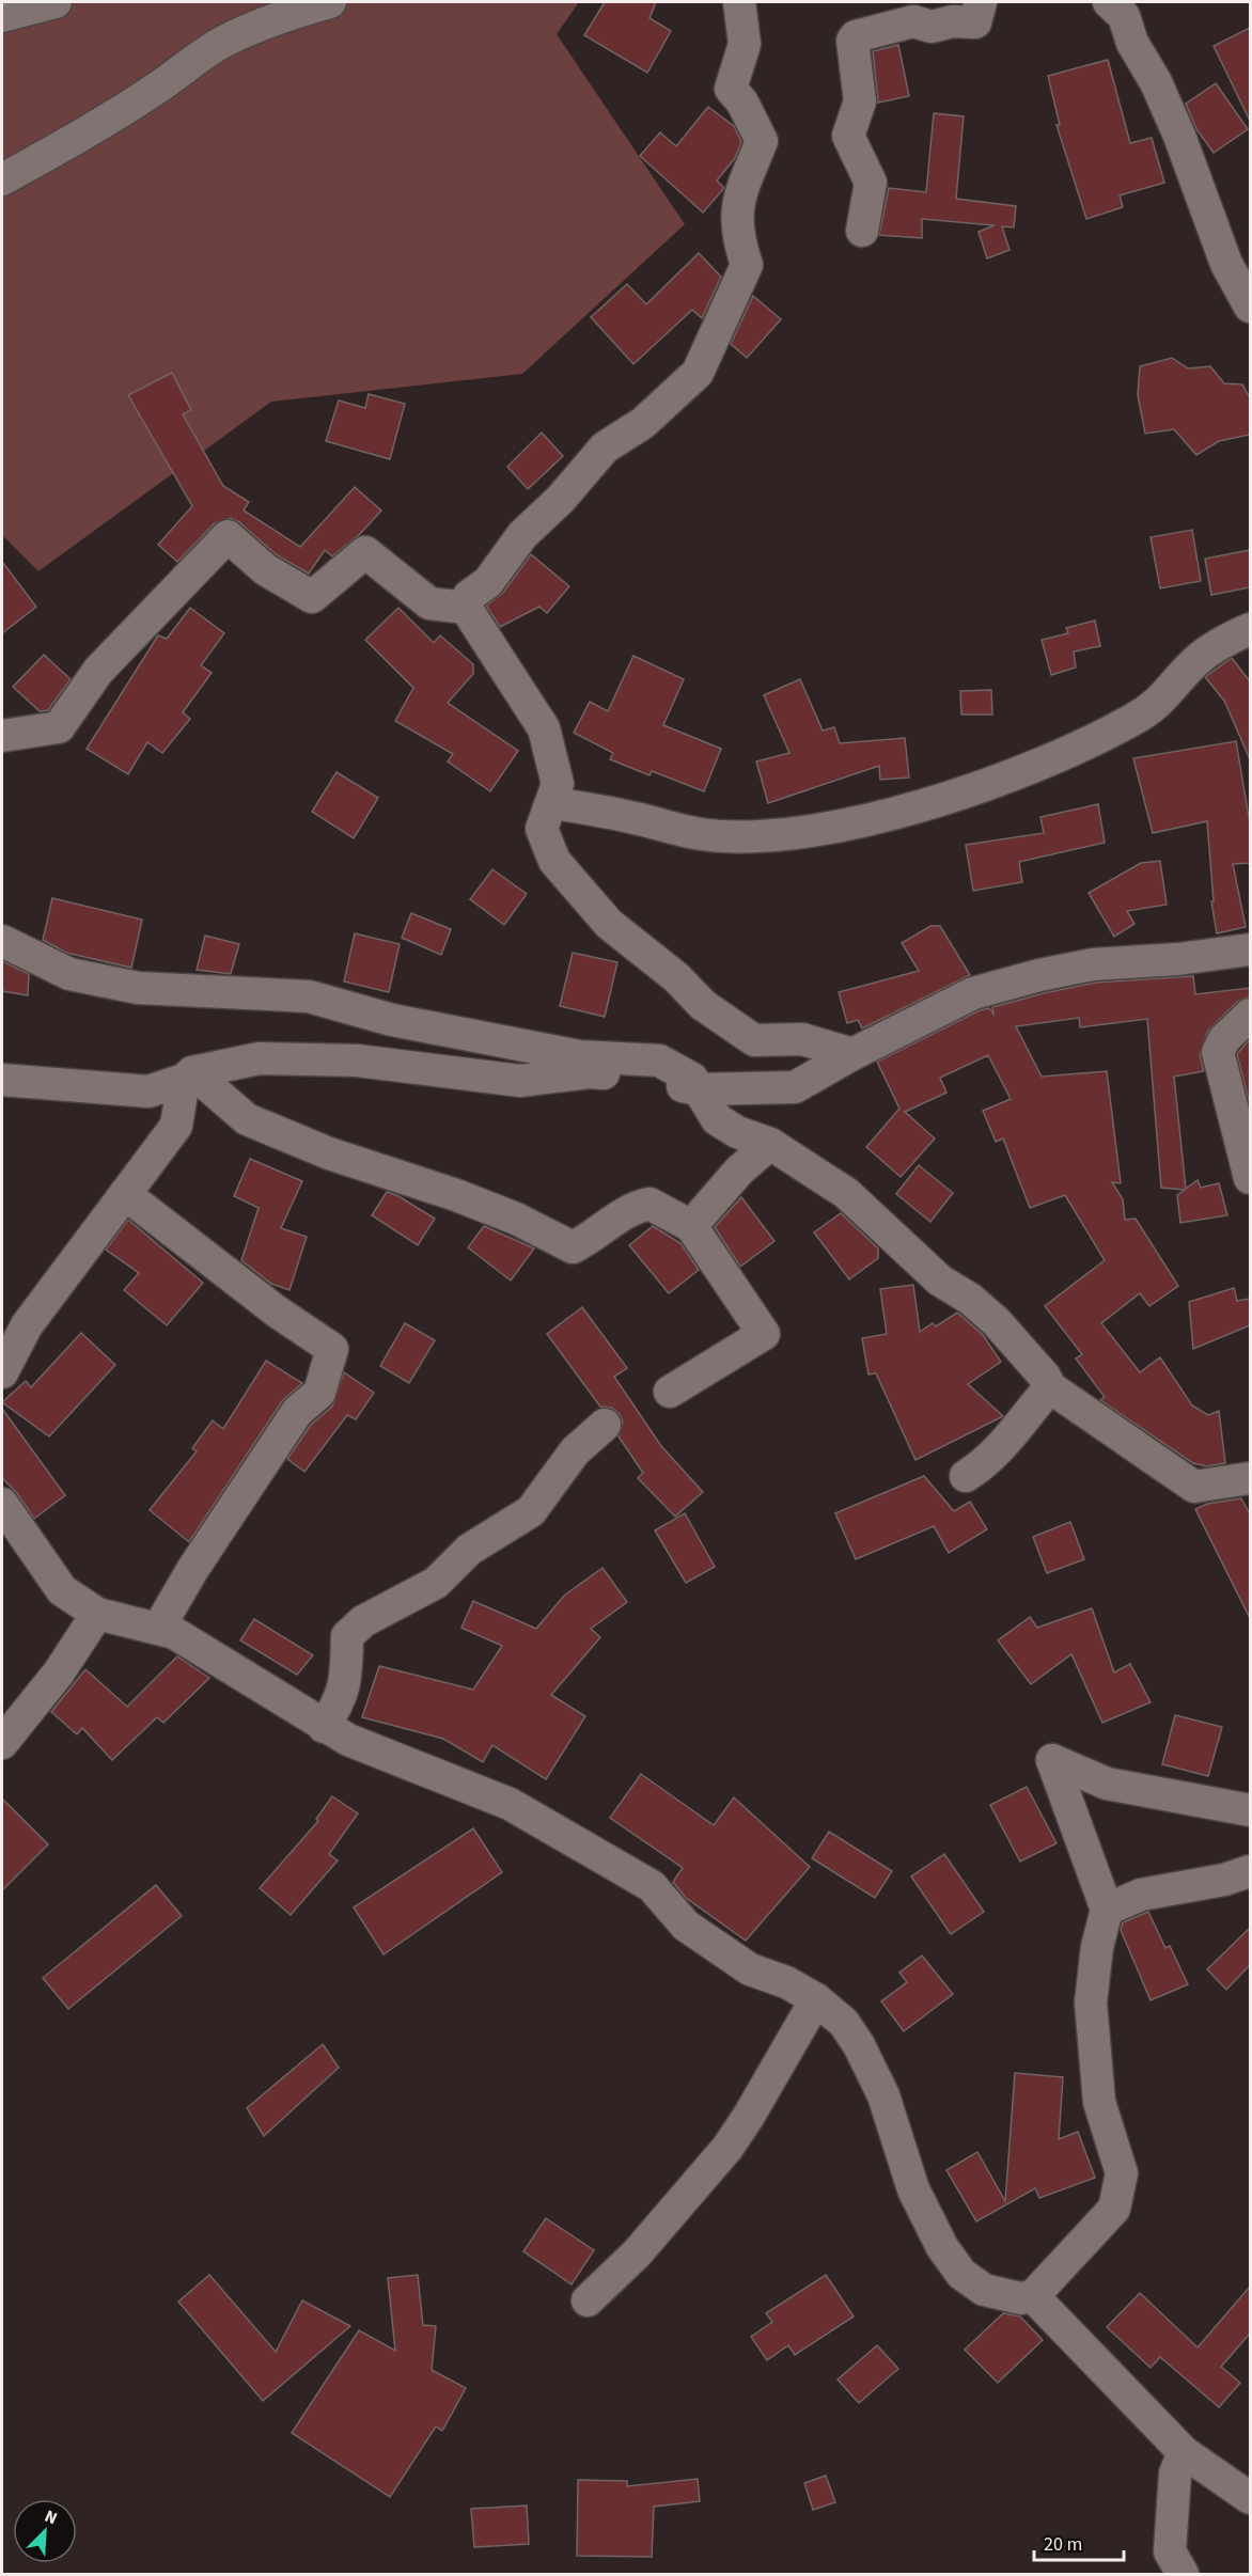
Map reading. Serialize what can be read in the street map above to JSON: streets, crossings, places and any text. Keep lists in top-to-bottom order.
{
  "scale_bar": "20 m",
  "north": "top right"
}
